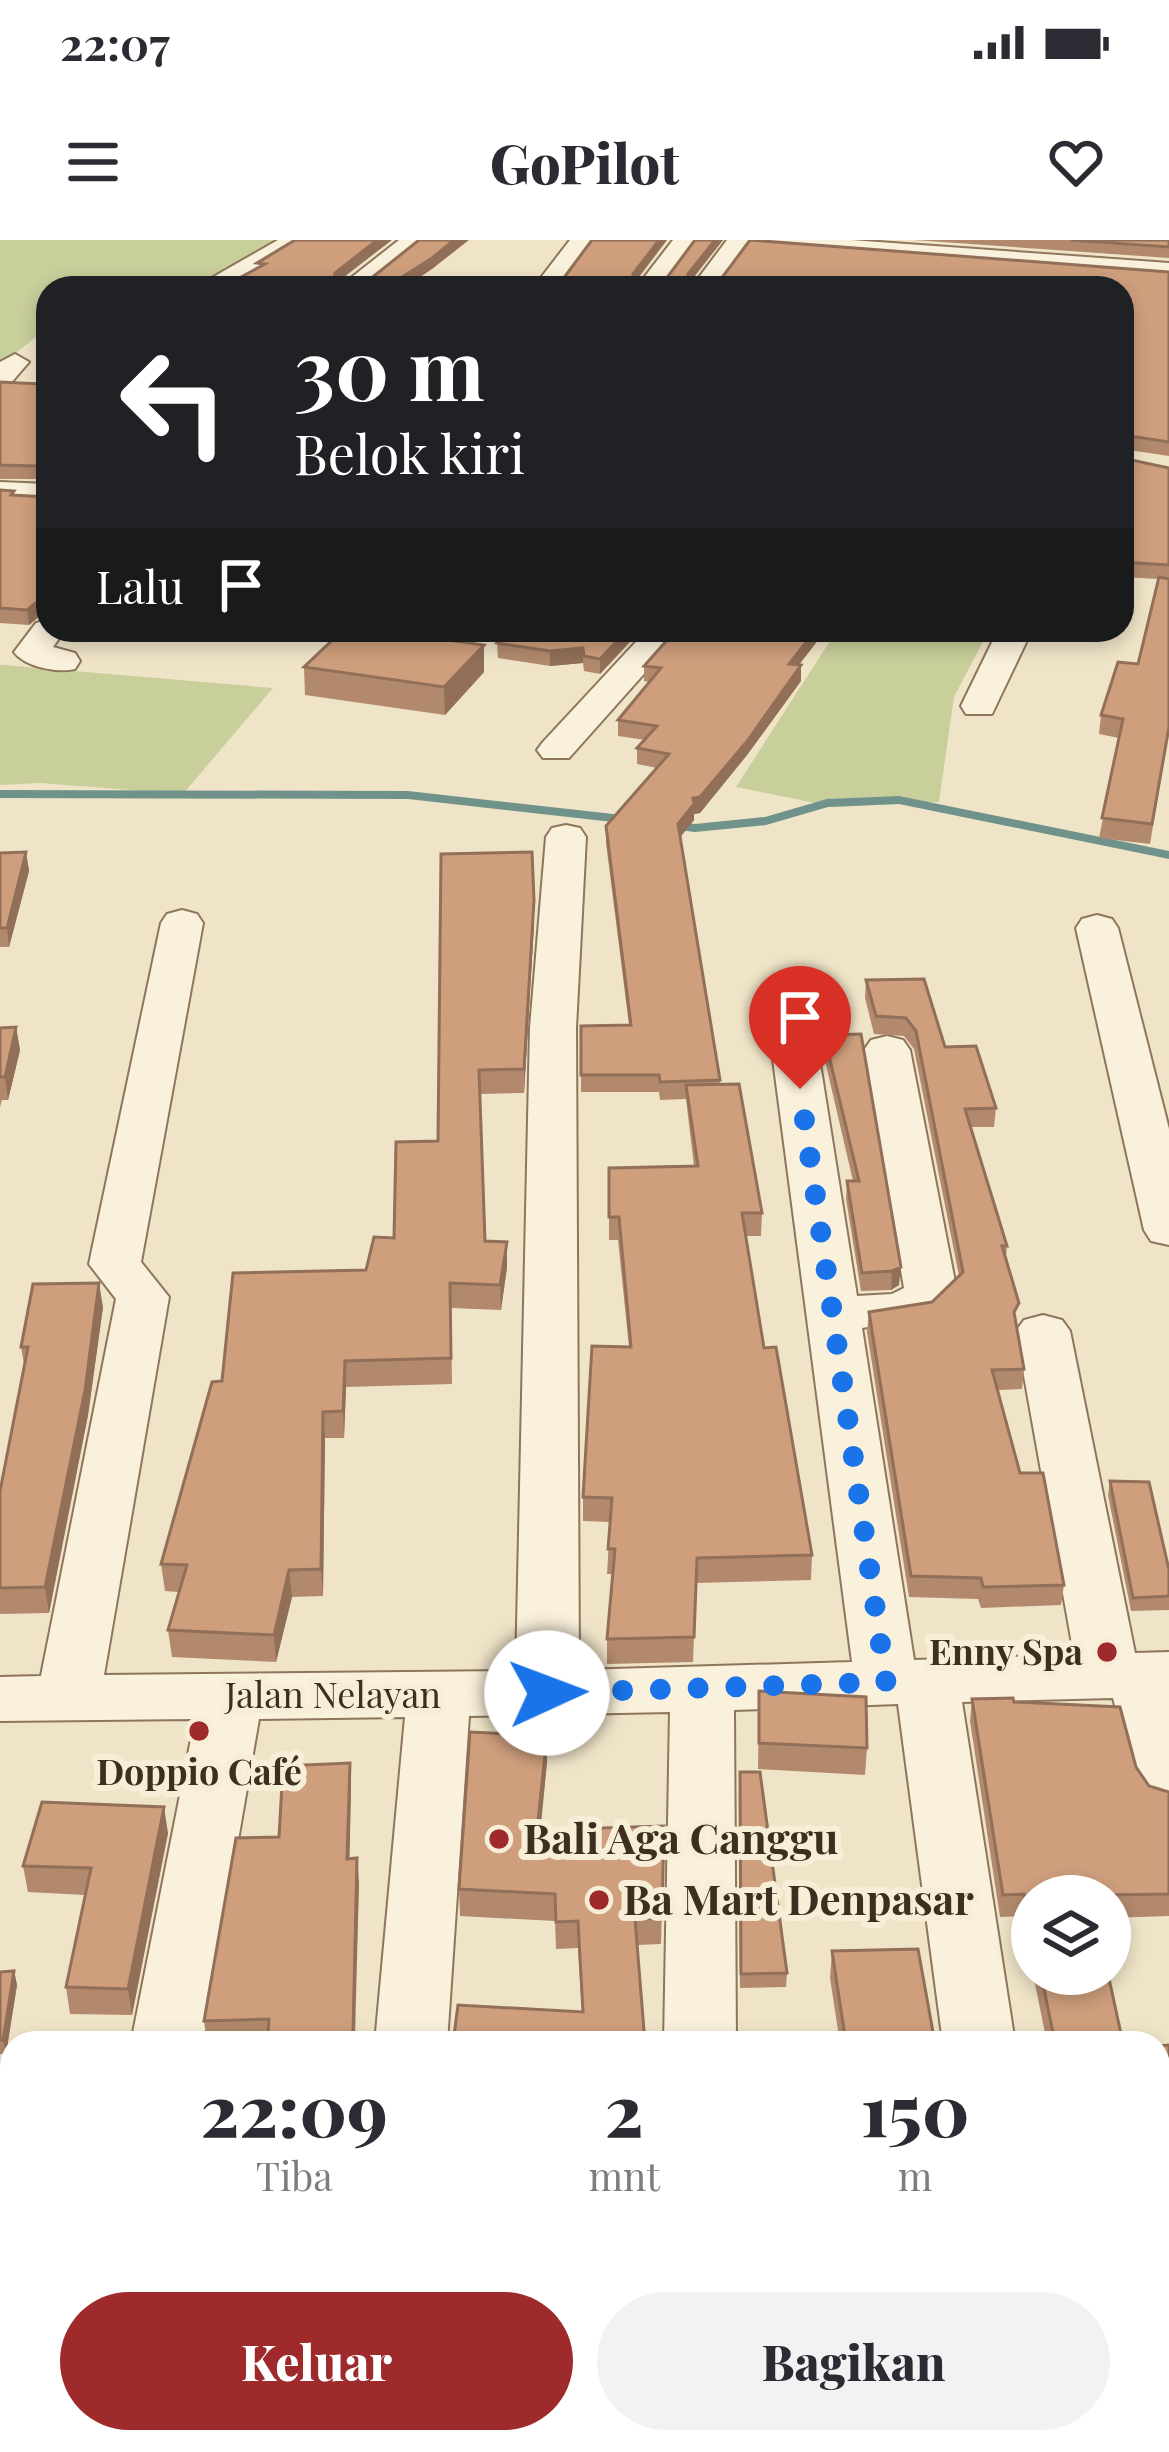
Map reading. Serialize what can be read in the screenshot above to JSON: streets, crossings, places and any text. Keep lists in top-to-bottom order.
{
  "streets": {
    "street": ["Jalan Nelayan"]
  },
  "places": [
    "Enny Spa",
    "Doppio Café",
    "Bali Aga Canggu",
    "Ba Mart Denpasar"
  ],
  "page": {
    "status": "22:07",
    "header": "GoPilot",
    "turn": ["30 m", "Belok kiri"],
    "then": "Lalu",
    "eta": [
      "22:09",
      "Tiba",
      "2",
      "mnt",
      "150",
      "m"
    ],
    "buttons": ["Keluar", "Bagikan"]
  }
}
